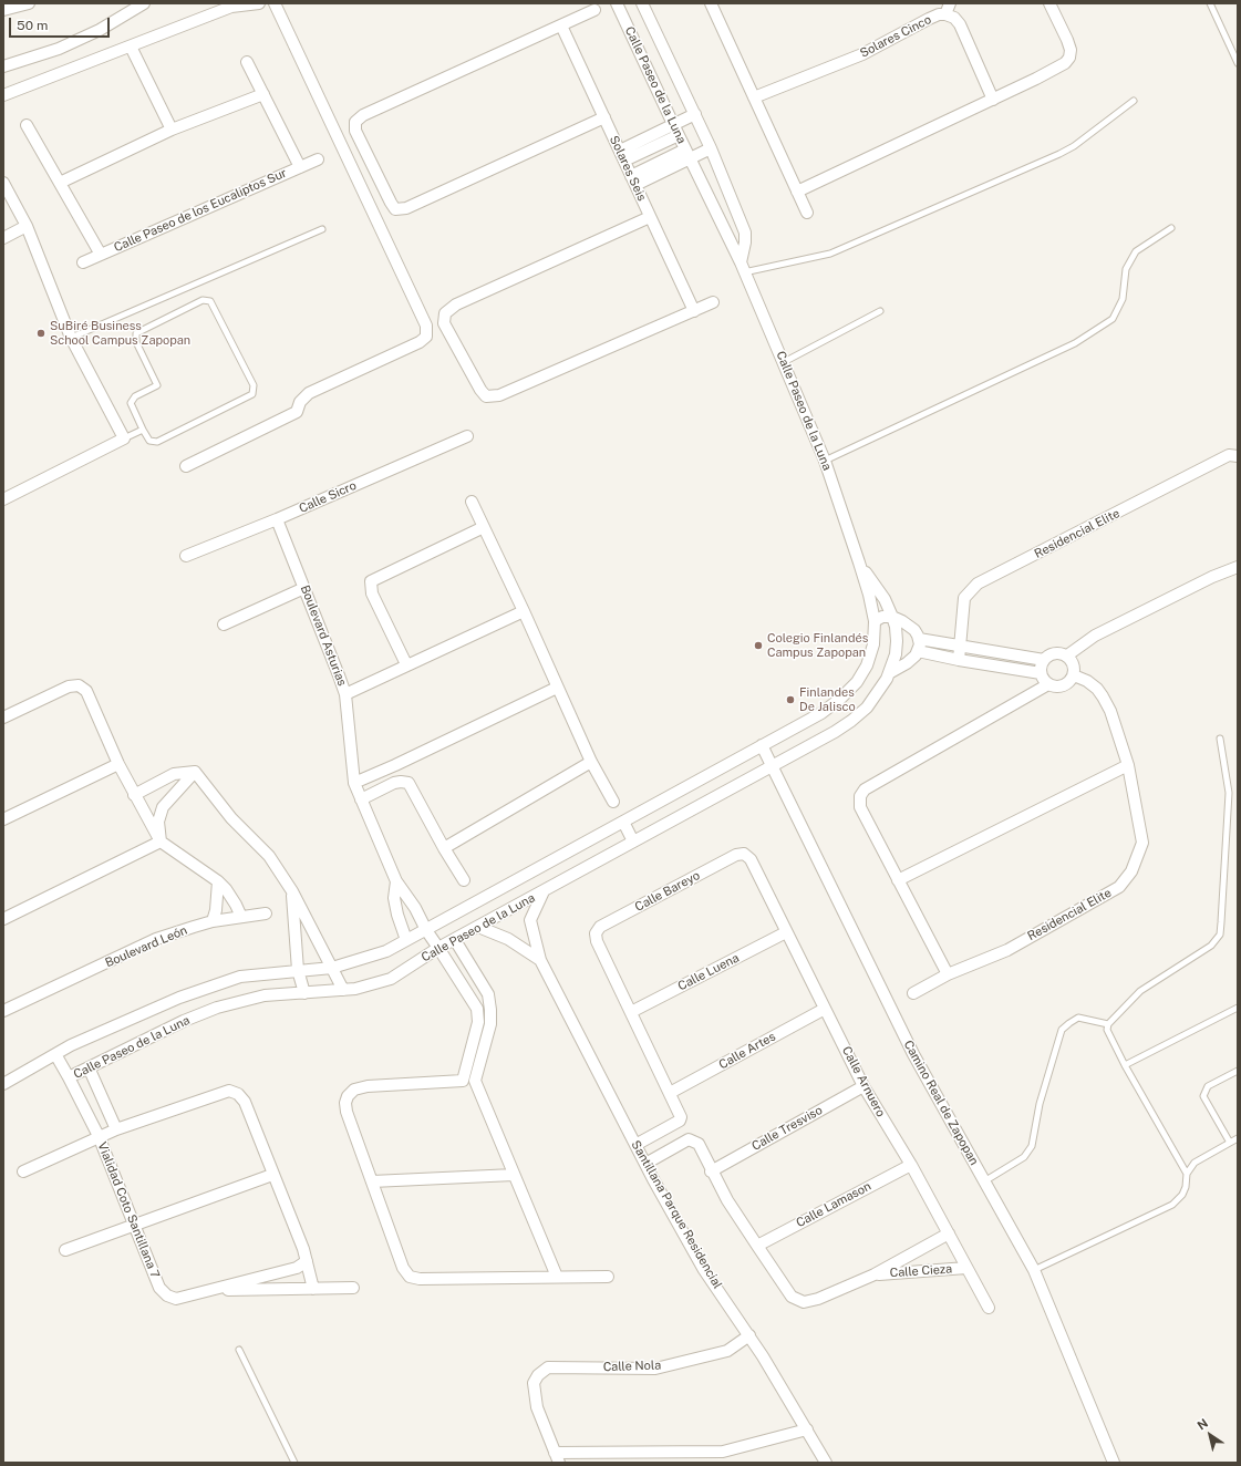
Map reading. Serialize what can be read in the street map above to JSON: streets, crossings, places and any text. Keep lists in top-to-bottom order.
{
  "streets": {
    "street": [
      "Solares Cinco",
      "Calle Paseo de la Luna",
      "Solares Seis",
      "Calle Paseo de los Eucaliptos Sur",
      "Calle Sicro",
      "Residencial Elite",
      "Boulevard Asturias",
      "Calle Bareyo",
      "Boulevard León",
      "Calle Luena",
      "Calle Artes",
      "Calle Arnuero",
      "Camino Real de Zapopan",
      "Calle Tresviso",
      "Calle Lamason",
      "Vialidad Coto Santillana 7",
      "Santillana Parque Residencial",
      "Calle Cieza",
      "Calle Nola"
    ]
  },
  "crossings": [
    ["Calle Paseo de la Luna", "Boulevard Asturias"],
    ["Calle Paseo de la Luna", "Camino Real de Zapopan"],
    ["Calle Paseo de la Luna", "Vialidad Coto Santillana 7"],
    ["Calle Paseo de la Luna", "Santillana Parque Residencial"],
    ["Calle Sicro", "Boulevard Asturias"],
    ["Calle Bareyo", "Calle Luena"],
    ["Calle Bareyo", "Calle Arnuero"],
    ["Calle Luena", "Calle Arnuero"],
    ["Calle Artes", "Calle Arnuero"],
    ["Calle Arnuero", "Calle Tresviso"],
    ["Calle Arnuero", "Calle Lamason"],
    ["Calle Arnuero", "Calle Cieza"],
    ["Calle Lamason", "Calle Cieza"],
    ["Santillana Parque Residencial", "Calle Nola"]
  ],
  "places": ["SuBiré Business School Campus Zapopan", "Colegio Finlandés Campus Zapopan", "Finlandes De Jalisco"],
  "scale_bar": "50 m",
  "north": "top left"
}
